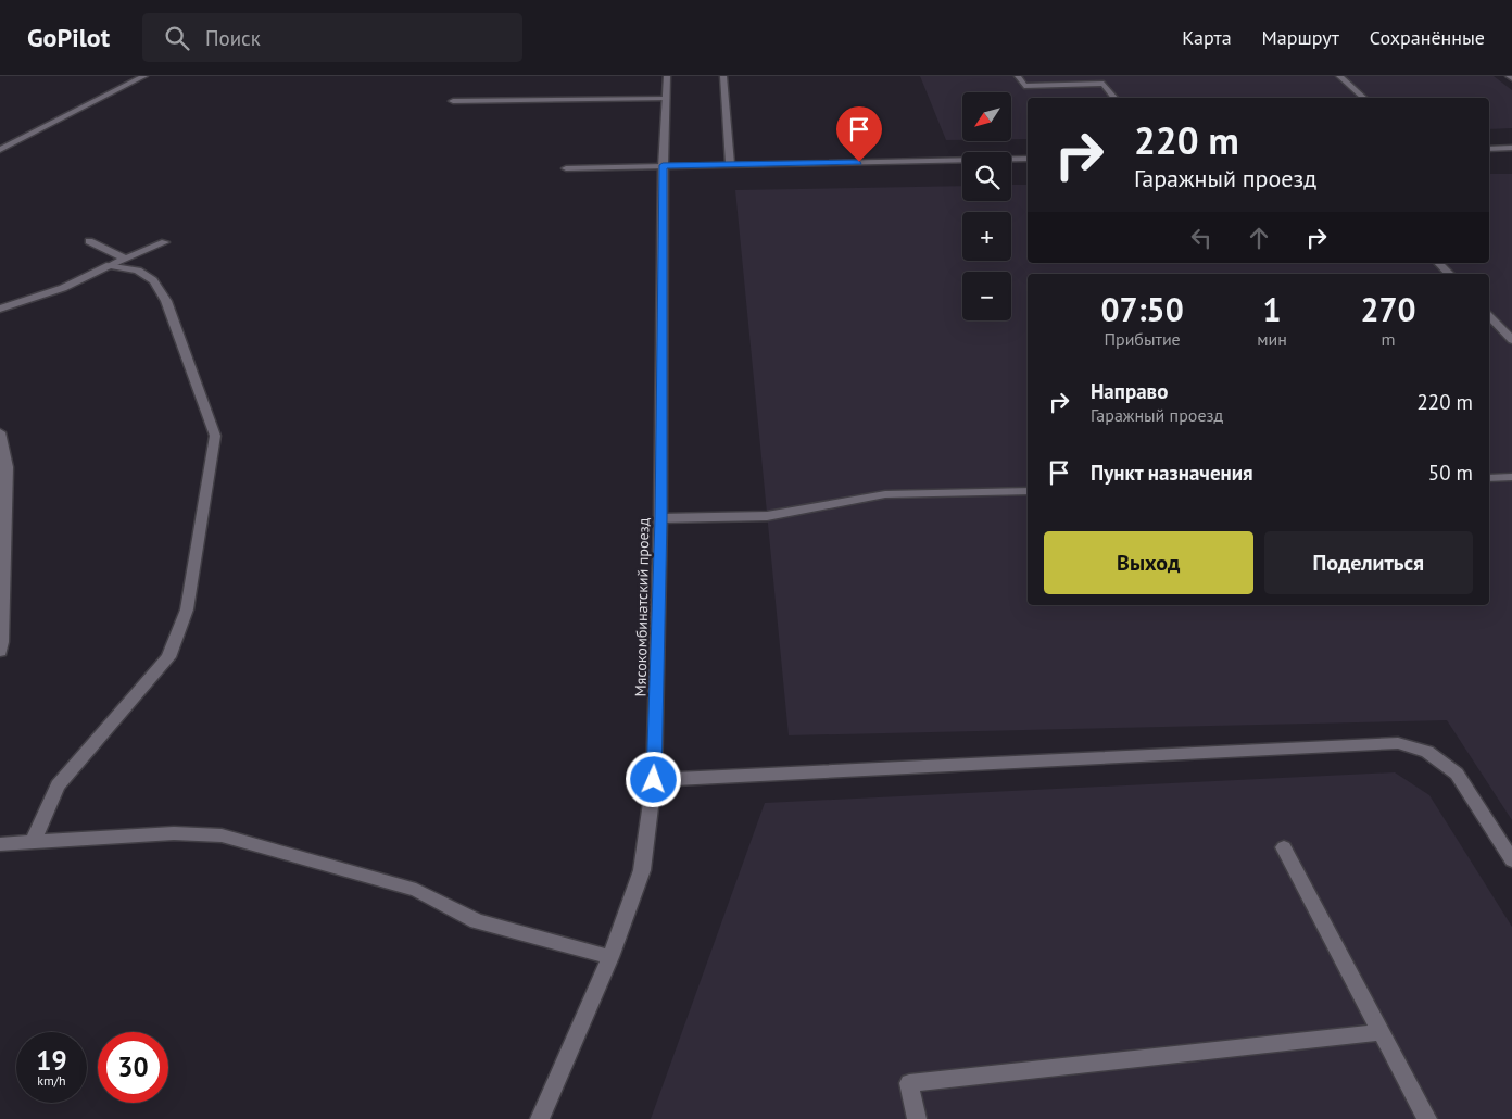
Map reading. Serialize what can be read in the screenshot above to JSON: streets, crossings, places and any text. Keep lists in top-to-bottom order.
{
  "streets": {
    "street": ["Мясокомбинатский проезд"]
  },
  "north": "bottom left",
  "page": {
    "header": "GoPilot",
    "search": "Поиск",
    "nav": ["Карта", "Маршрут", "Сохранённые"],
    "map_buttons": ["+", "−"],
    "turn": ["220 m", "Гаражный проезд"],
    "eta": [
      "07:50",
      "Прибытие",
      "1",
      "мин",
      "270",
      "m"
    ],
    "list": [
      {
        "name": "Направо",
        "note": "Гаражный проезд",
        "value": "220 m"
      },
      {
        "name": "Пункт назначения",
        "value": "50 m"
      }
    ],
    "buttons": ["Выход", "Поделиться"],
    "speed": "19 km/h",
    "limit": "30"
  }
}
